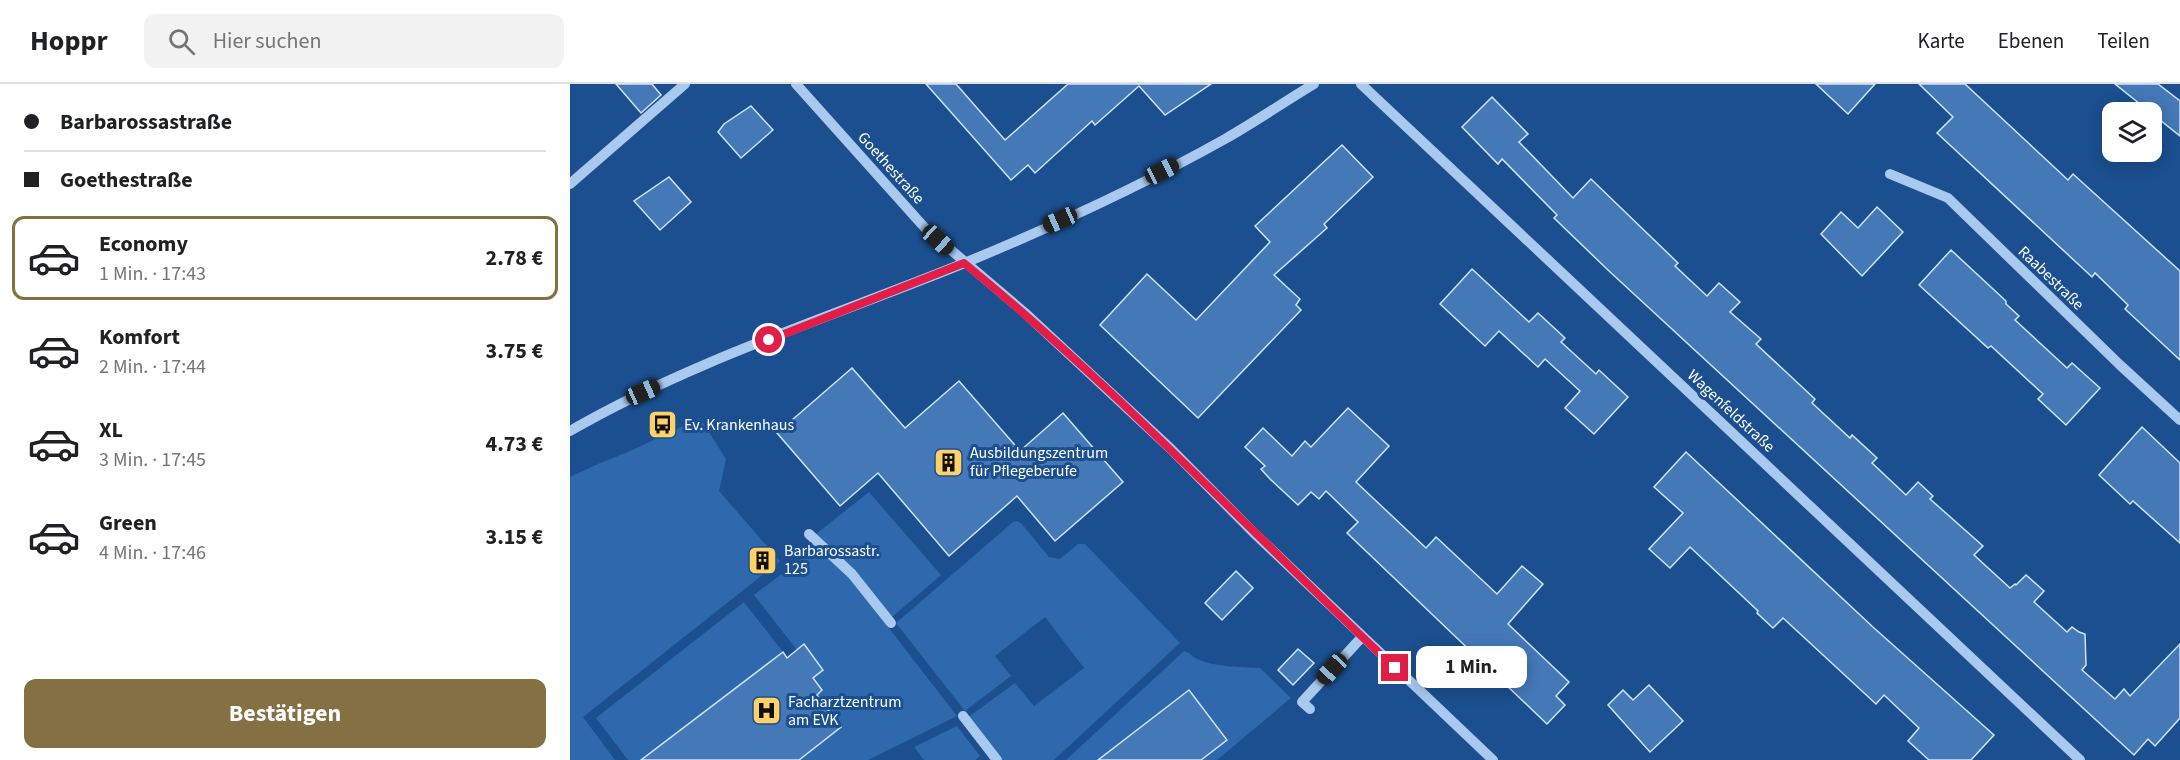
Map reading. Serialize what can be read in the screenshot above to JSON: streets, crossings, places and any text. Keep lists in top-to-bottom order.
{
  "streets": {
    "street": ["Goethestraße", "Raabestraße", "Wagenfeldstraße"]
  },
  "places": {
    "bus stop": ["Ev. Krankenhaus"],
    "building": ["Ausbildungszentrum für Pflegeberufe", "Barbarossastr. 125"],
    "hospital": ["Facharztzentrum am EVK"]
  },
  "page": {
    "header": "Hoppr",
    "search": "Hier suchen",
    "nav": ["Karte", "Ebenen", "Teilen"],
    "banner": ["Barbarossastraße", "Goethestraße"],
    "list": [
      {
        "name": "Economy",
        "note": "1 Min. · 17:43",
        "value": "2.78 €"
      },
      {
        "name": "Komfort",
        "note": "2 Min. · 17:44",
        "value": "3.75 €"
      },
      {
        "name": "XL",
        "note": "3 Min. · 17:45",
        "value": "4.73 €"
      },
      {
        "name": "Green",
        "note": "4 Min. · 17:46",
        "value": "3.15 €"
      }
    ],
    "bubble": "1 Min.",
    "buttons": "Bestätigen"
  }
}
